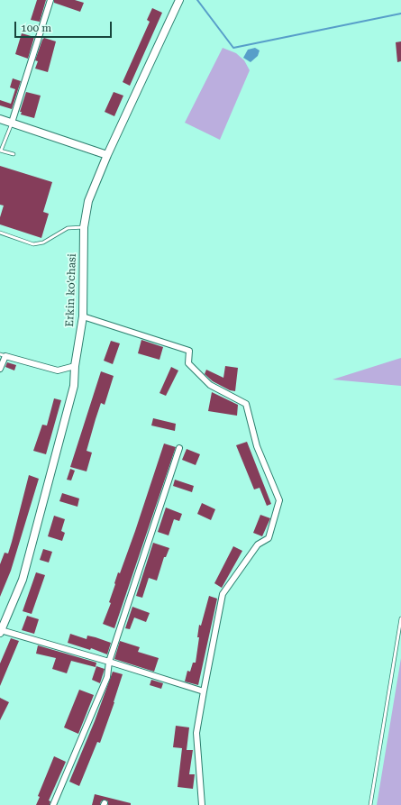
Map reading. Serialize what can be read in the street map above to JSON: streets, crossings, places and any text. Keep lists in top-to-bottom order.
{
  "streets": {
    "main road": ["Erkin ko'chasi"]
  },
  "scale_bar": "100 m"
}
